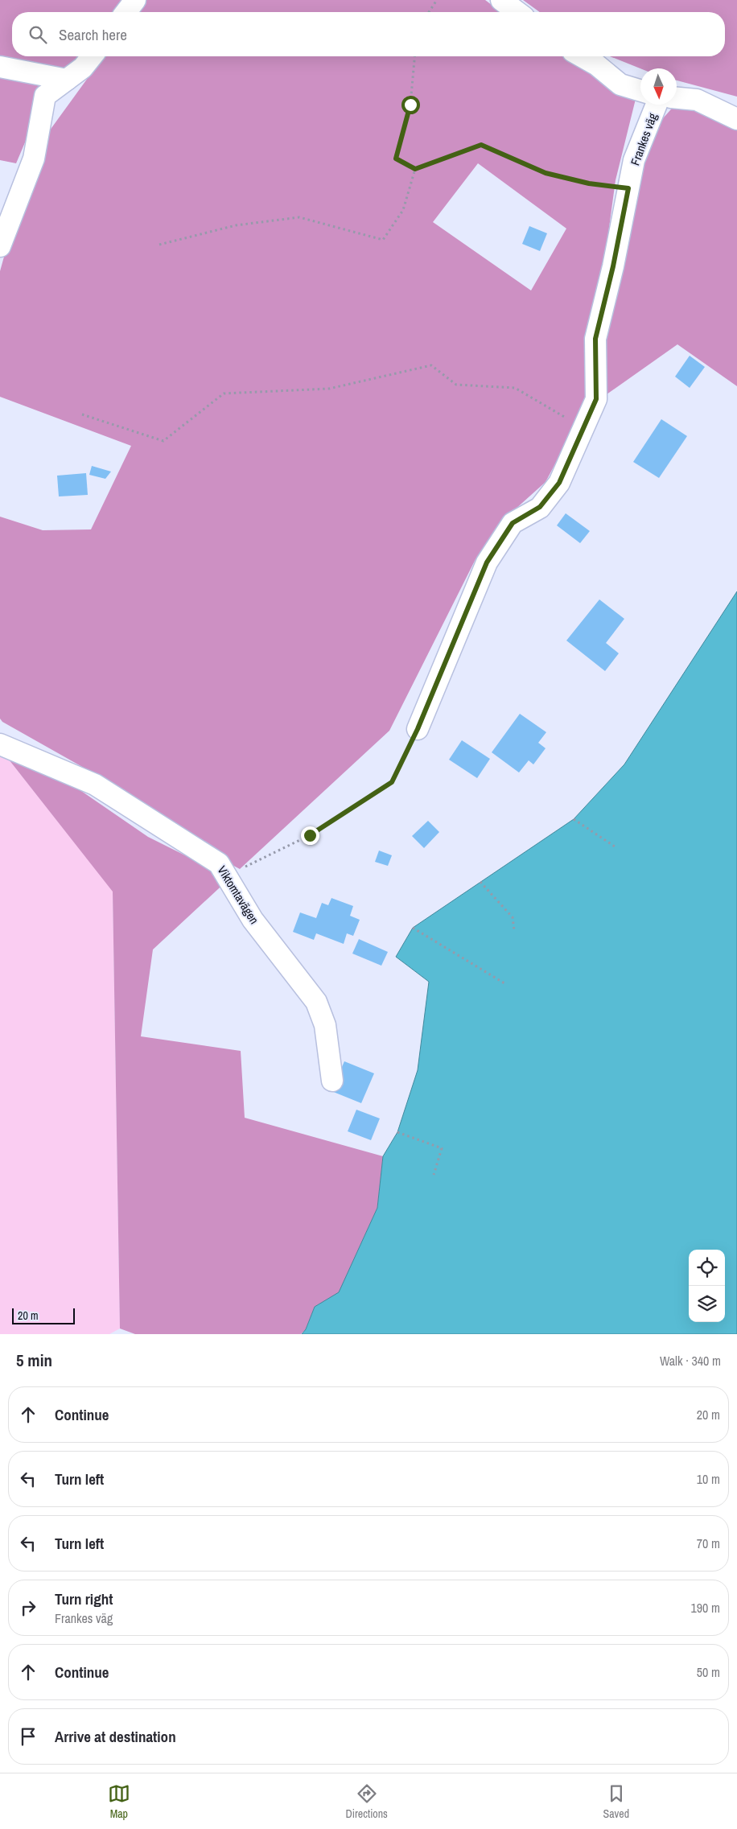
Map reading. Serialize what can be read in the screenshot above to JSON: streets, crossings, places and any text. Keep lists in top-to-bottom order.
{
  "streets": {
    "street": ["Frankes väg", "Viktomtavägen"]
  },
  "scale_bar": "20 m",
  "north": "bottom",
  "page": {
    "search": "Search here",
    "scale": "20 m",
    "heading": ["5 min", "Walk · 340 m"],
    "list": [
      ["Continue", "20 m"],
      ["Turn left", "10 m"],
      ["Turn left", "70 m"],
      ["Turn right", "Frankes väg", "190 m"],
      ["Continue", "50 m"],
      "Arrive at destination"
    ],
    "nav": ["Map", "Directions", "Saved"]
  }
}
